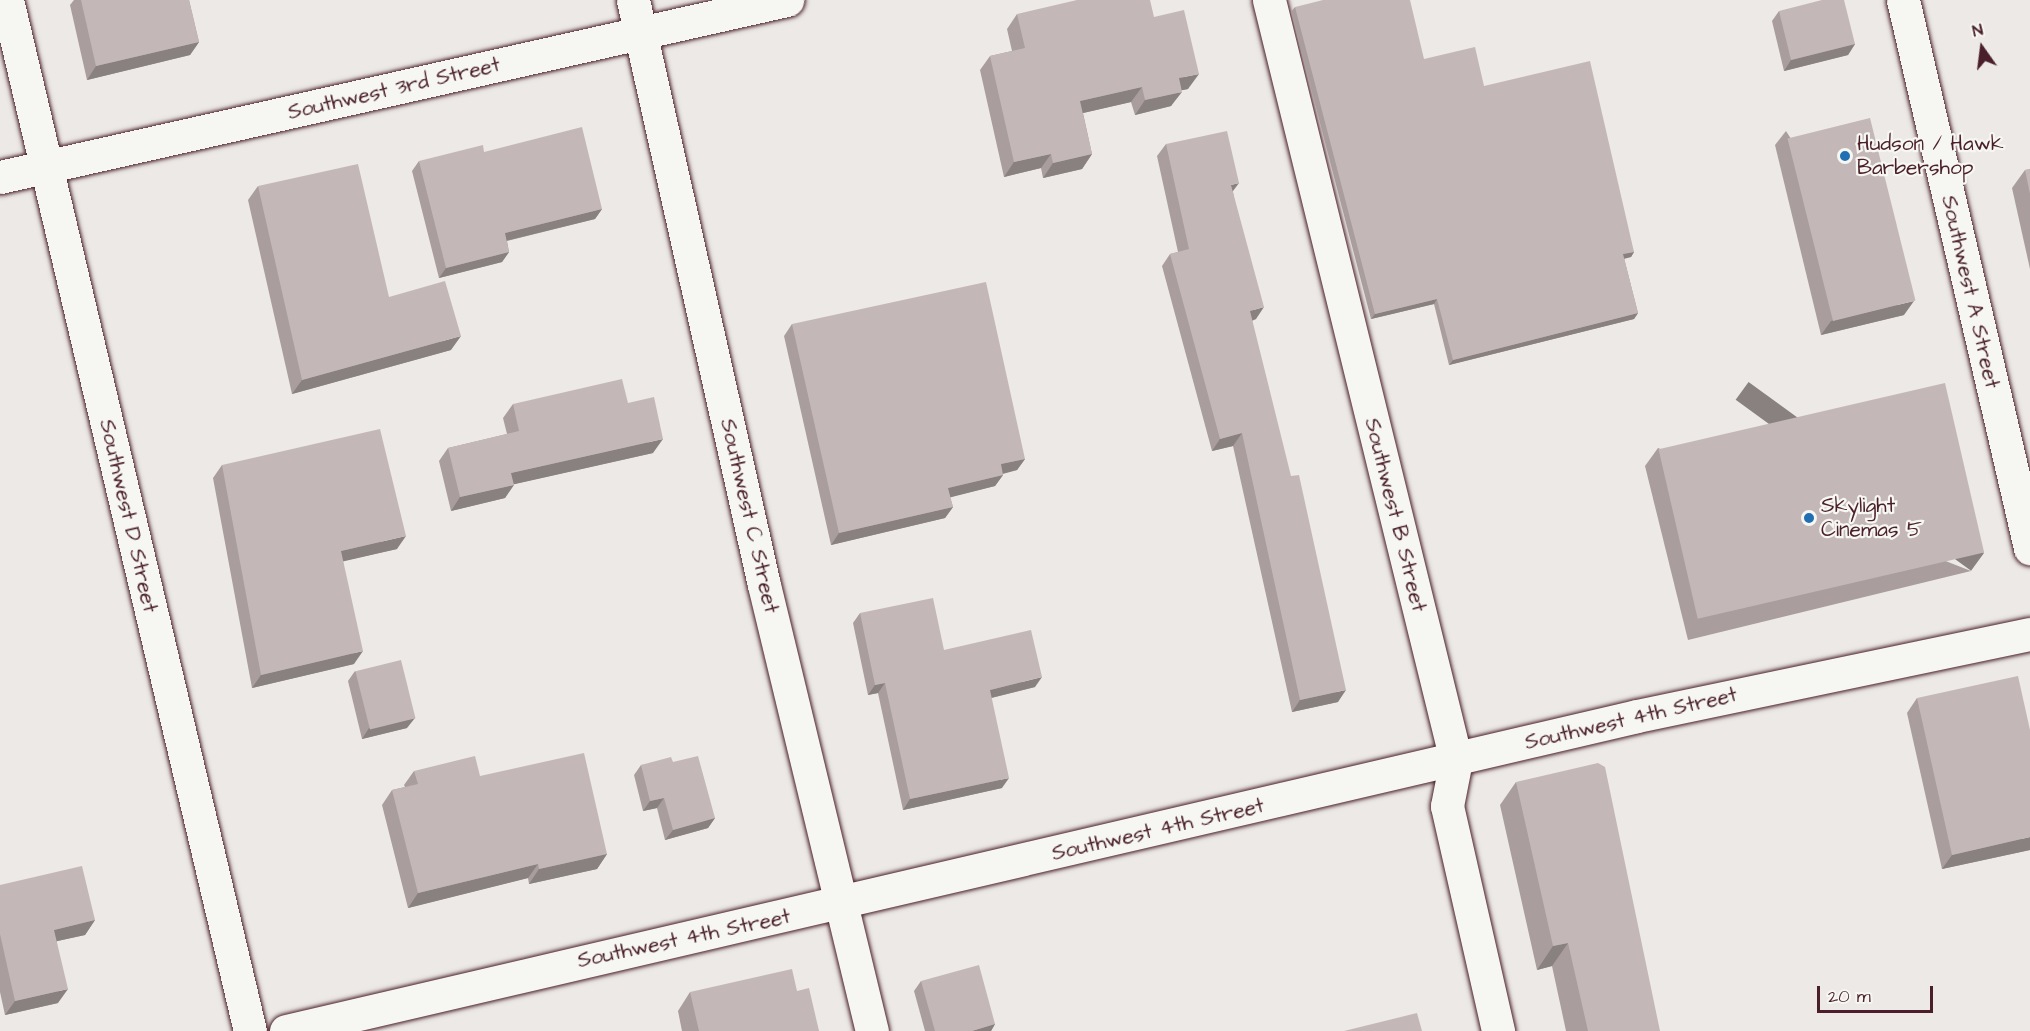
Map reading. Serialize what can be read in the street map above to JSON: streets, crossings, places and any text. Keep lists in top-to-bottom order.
{
  "streets": {
    "street": [
      "Southwest 3rd Street",
      "Southwest A Street",
      "Southwest B Street",
      "Southwest D Street",
      "Southwest C Street",
      "Southwest 4th Street"
    ]
  },
  "crossings": [
    ["Southwest 3rd Street", "Southwest D Street"],
    ["Southwest 3rd Street", "Southwest C Street"],
    ["Southwest B Street", "Southwest 4th Street"],
    ["Southwest C Street", "Southwest 4th Street"]
  ],
  "places": ["Hudson / Hawk Barbershop", "Skylight Cinemas 5"],
  "scale_bar": "20 m",
  "north": "top"
}
